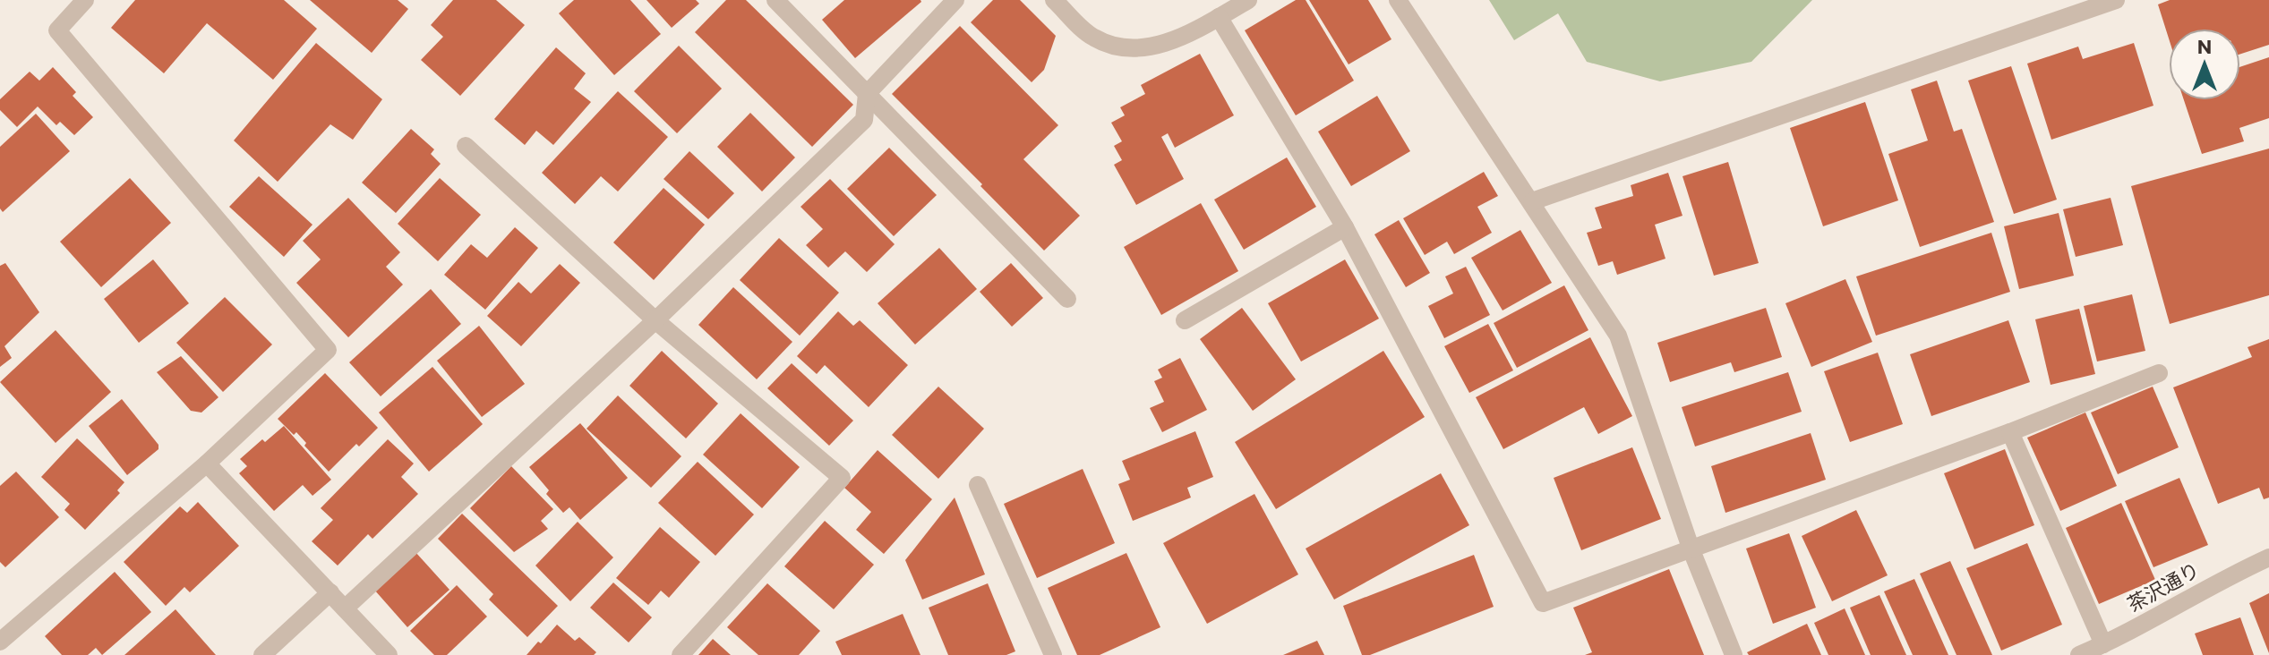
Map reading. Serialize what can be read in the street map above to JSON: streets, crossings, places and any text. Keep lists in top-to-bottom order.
{
  "streets": {
    "street": ["茶沢通り"]
  },
  "north": "top"
}
